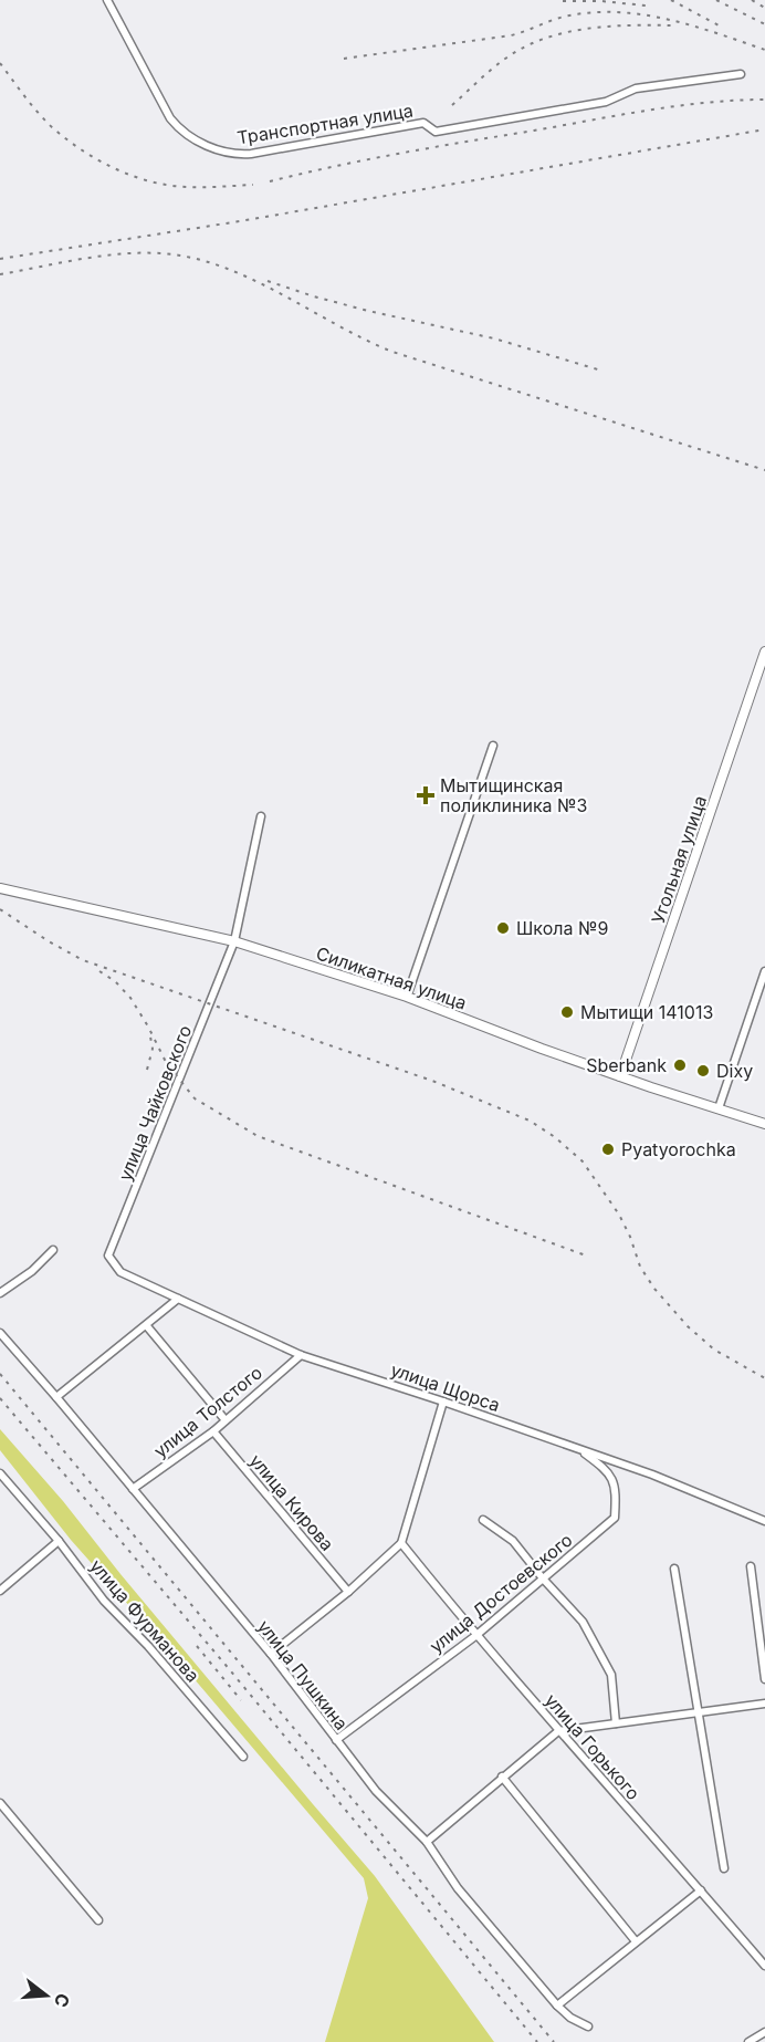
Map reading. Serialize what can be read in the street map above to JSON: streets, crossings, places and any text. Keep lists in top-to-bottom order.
{
  "streets": {
    "street": [
      "Транспортная улица",
      "Угольная улица",
      "Силикатная улица",
      "улица Чайковского",
      "улица Щорса",
      "улица Толстого",
      "улица Кирова",
      "улица Достоевского",
      "улица Фурманова",
      "улица Пушкина",
      "улица Горького"
    ]
  },
  "crossings": [
    ["Угольная улица", "Силикатная улица"],
    ["Силикатная улица", "улица Чайковского"],
    ["улица Чайковского", "улица Щорса"],
    ["улица Щорса", "улица Толстого"],
    ["улица Щорса", "улица Достоевского"],
    ["улица Толстого", "улица Кирова"],
    ["улица Толстого", "улица Пушкина"],
    ["улица Достоевского", "улица Пушкина"],
    ["улица Достоевского", "улица Горького"]
  ],
  "places": {
    "health": ["Мытищинская поликлиника №3"],
    "other": [
      "Школа №9",
      "Мытищи 141013",
      "Sberbank",
      "Dixy",
      "Pyatyorochka"
    ]
  },
  "north": "right"
}
